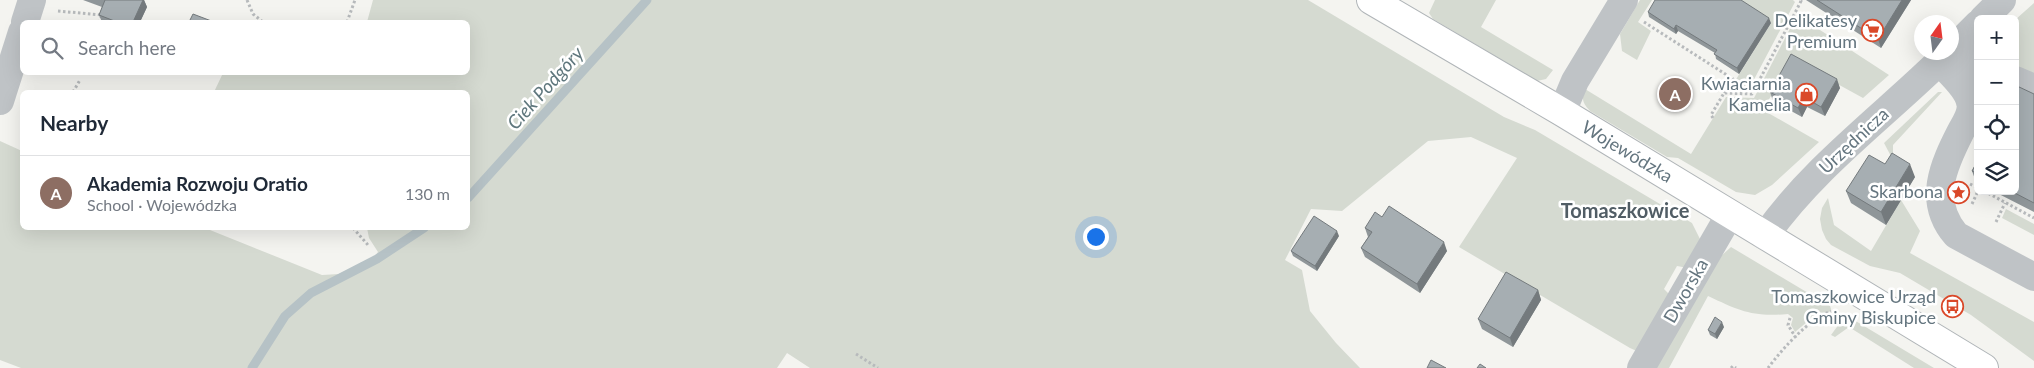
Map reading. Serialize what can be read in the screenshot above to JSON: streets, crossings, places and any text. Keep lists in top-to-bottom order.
{
  "streets": {
    "main road": ["Wojewódzka"],
    "street": ["Urzędnicza", "Dworska"]
  },
  "crossings": [
    ["Urzędnicza", "Wojewódzka"],
    ["Wojewódzka", "Dworska"]
  ],
  "districts": ["Tomaszkowice"],
  "water": ["Ciek Podgóry"],
  "places": {
    "supermarket": ["Delikatesy Premium"],
    "shop": ["Kwiaciarnia Kamelia"],
    "place": ["Skarbona"],
    "bus stop": ["Tomaszkowice Urząd Gminy Biskupice"]
  },
  "north": "top",
  "page": {
    "map_buttons": ["+", "−"],
    "search": "Search here",
    "pins": "A",
    "heading": "Nearby",
    "list": [
      {
        "mark": "A",
        "name": "Akademia Rozwoju Oratio",
        "note": "School · Wojewódzka",
        "value": "130 m"
      }
    ]
  }
}
